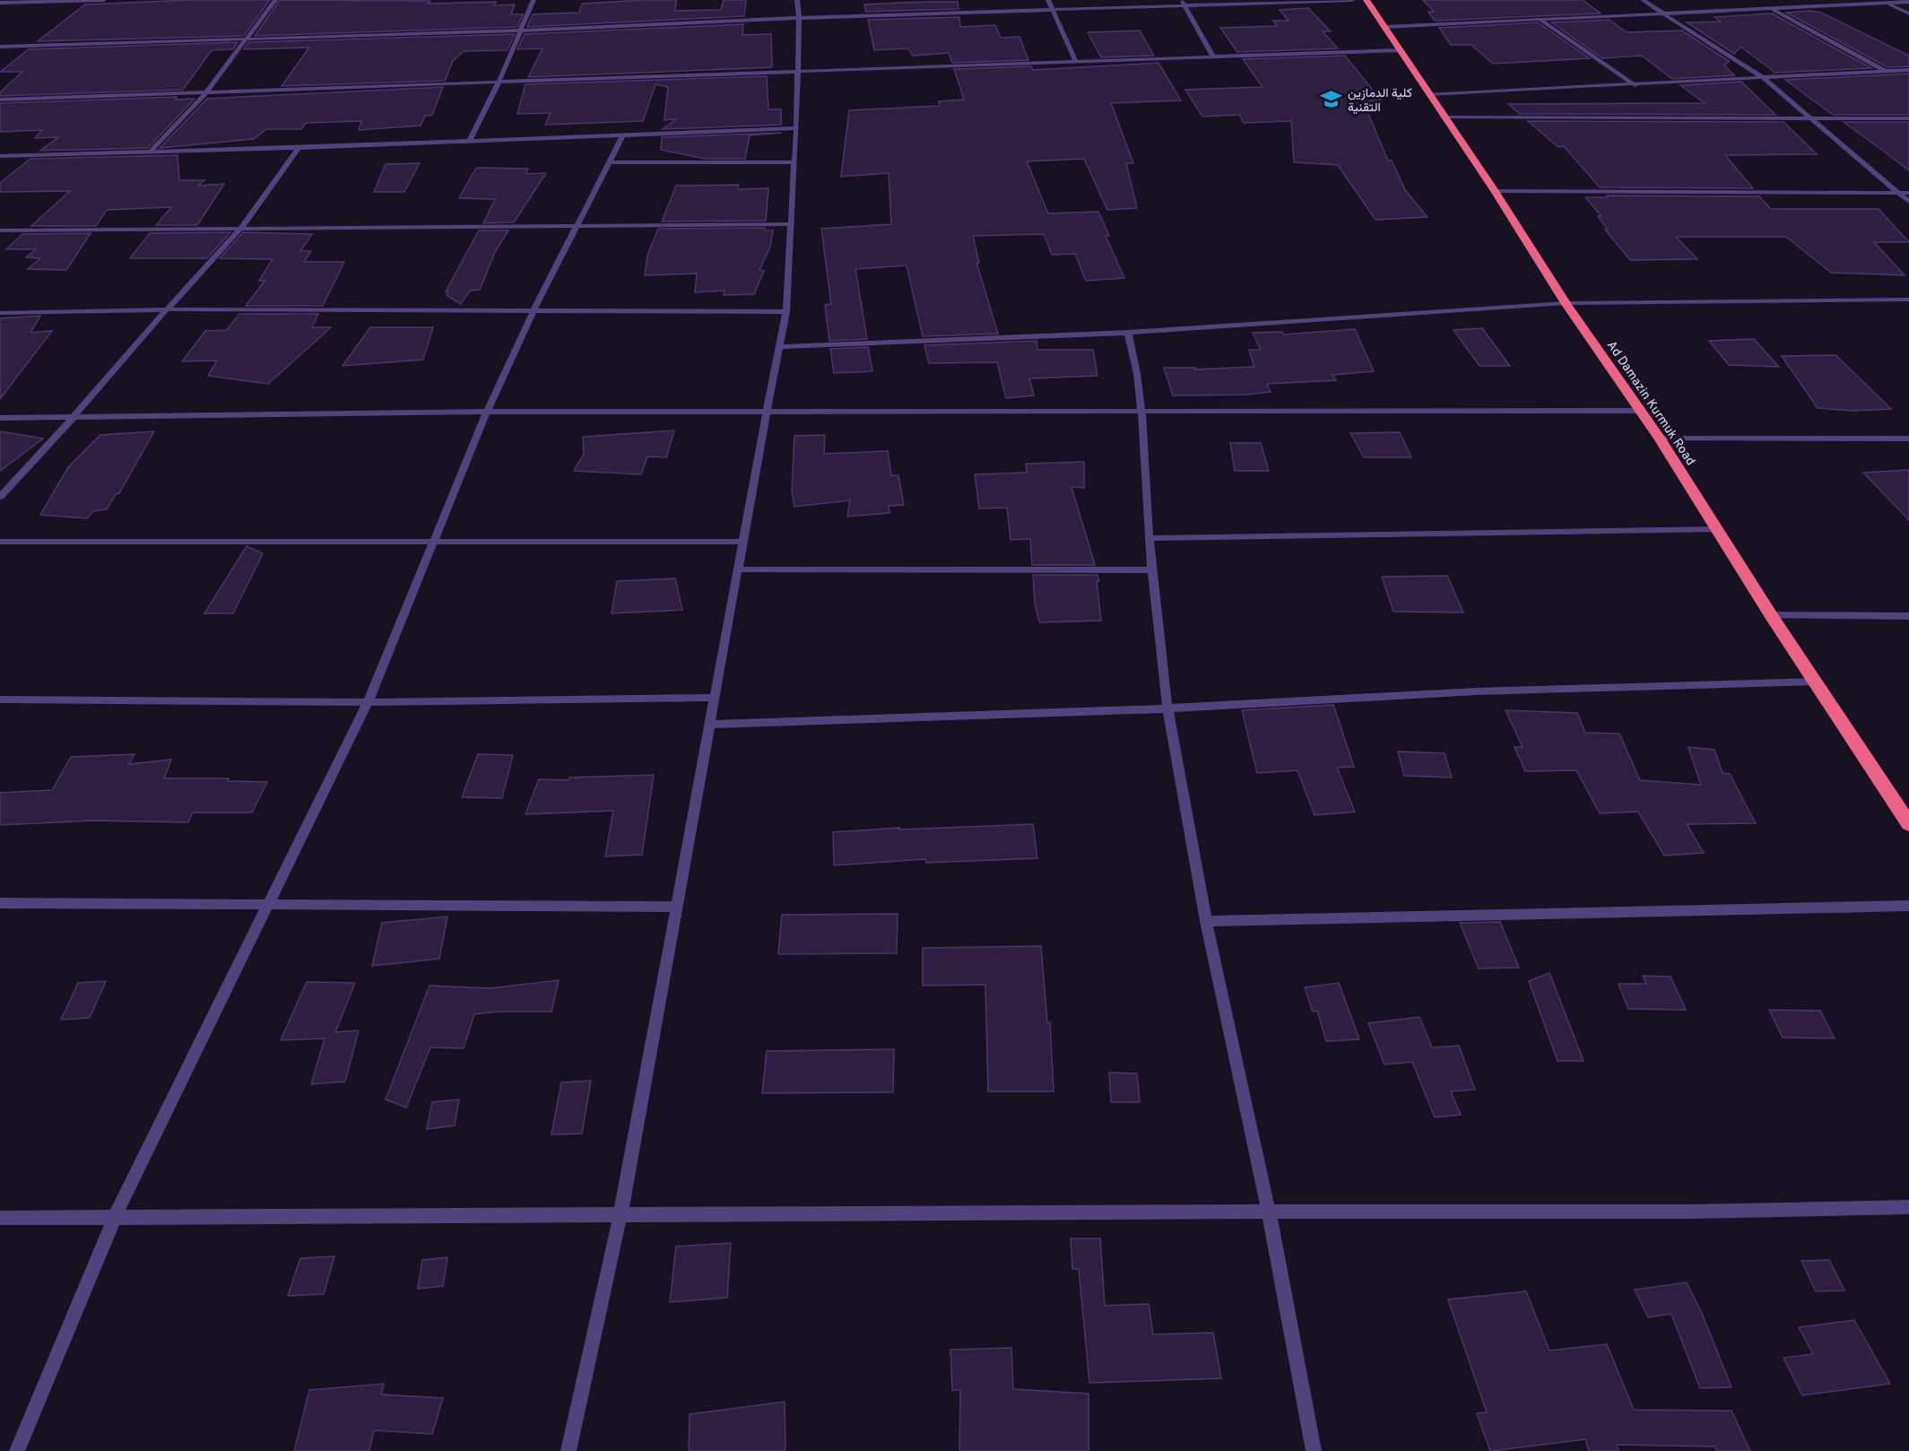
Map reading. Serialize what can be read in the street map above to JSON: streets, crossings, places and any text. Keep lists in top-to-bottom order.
{
  "streets": {
    "highway": ["Ad Damazin Kurmuk Road"]
  },
  "places": {
    "school or university": ["كلية الدمازين التقنية"]
  }
}
